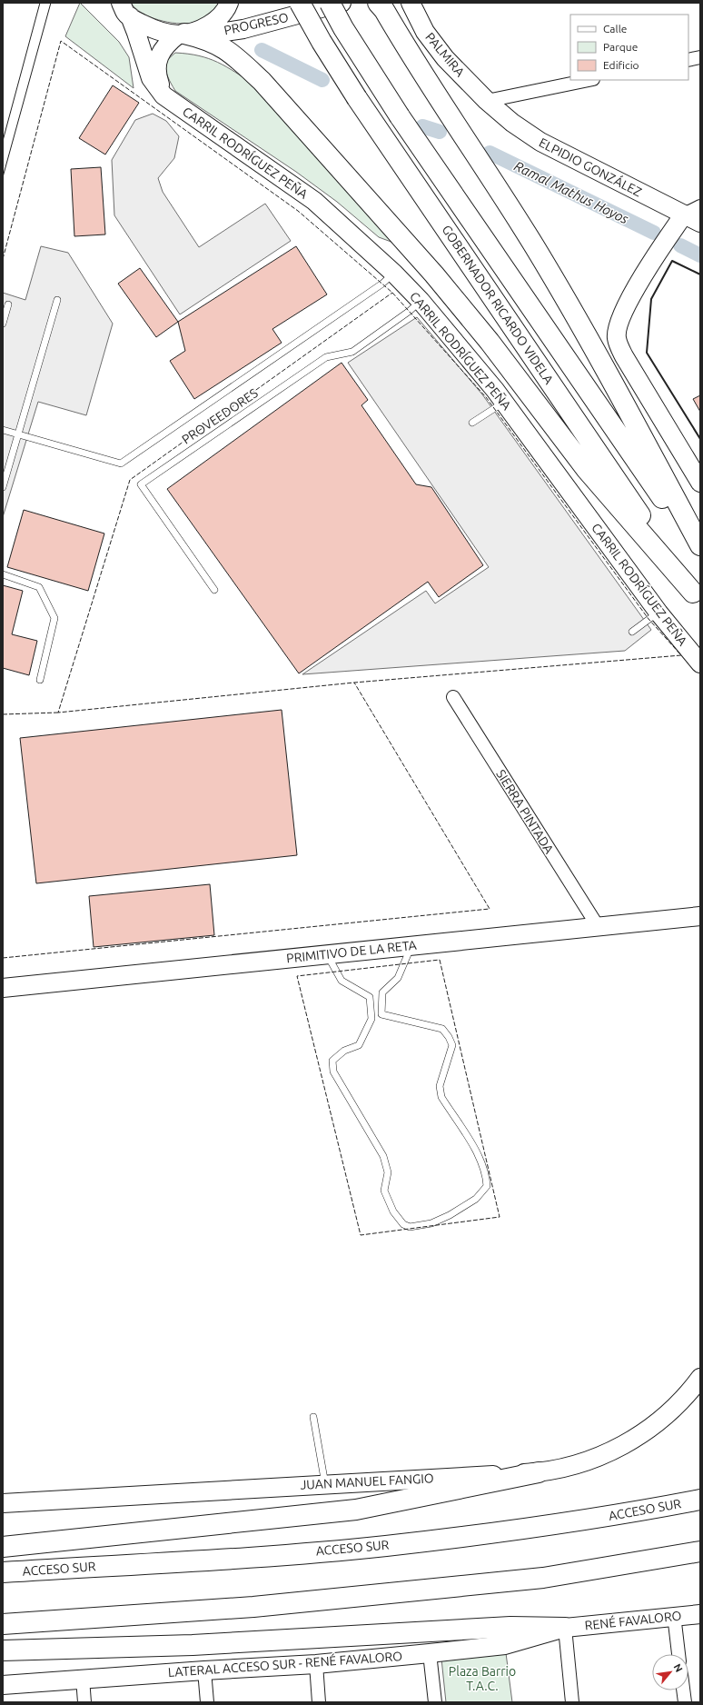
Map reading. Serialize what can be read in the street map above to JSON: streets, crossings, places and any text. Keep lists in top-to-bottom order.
{
  "streets": {
    "highway": ["GOBERNADOR RICARDO VIDELA", "ACCESO SUR"],
    "street": [
      "PROGRESO",
      "PALMIRA",
      "CARRIL RODRÍGUEZ PEÑA",
      "ELPIDIO GONZÁLEZ",
      "SIERRA PINTADA",
      "PRIMITIVO DE LA RETA",
      "JUAN MANUEL FANGIO",
      "RENÉ FAVALORO",
      "LATERAL ACCESO SUR - RENÉ FAVALORO"
    ],
    "lane": ["PROVEEDORES"]
  },
  "crossings": [
    ["PROGRESO", "CARRIL RODRÍGUEZ PEÑA"],
    ["PALMIRA", "ELPIDIO GONZÁLEZ"],
    ["CARRIL RODRÍGUEZ PEÑA", "PROVEEDORES"],
    ["SIERRA PINTADA", "PRIMITIVO DE LA RETA"],
    ["RENÉ FAVALORO", "LATERAL ACCESO SUR - RENÉ FAVALORO"]
  ],
  "water": ["Ramal Mathus Hoyos"],
  "parks": ["Plaza Barrio T.A.C."],
  "legend": ["Calle", "Parque", "Edificio"],
  "north": "top right"
}
